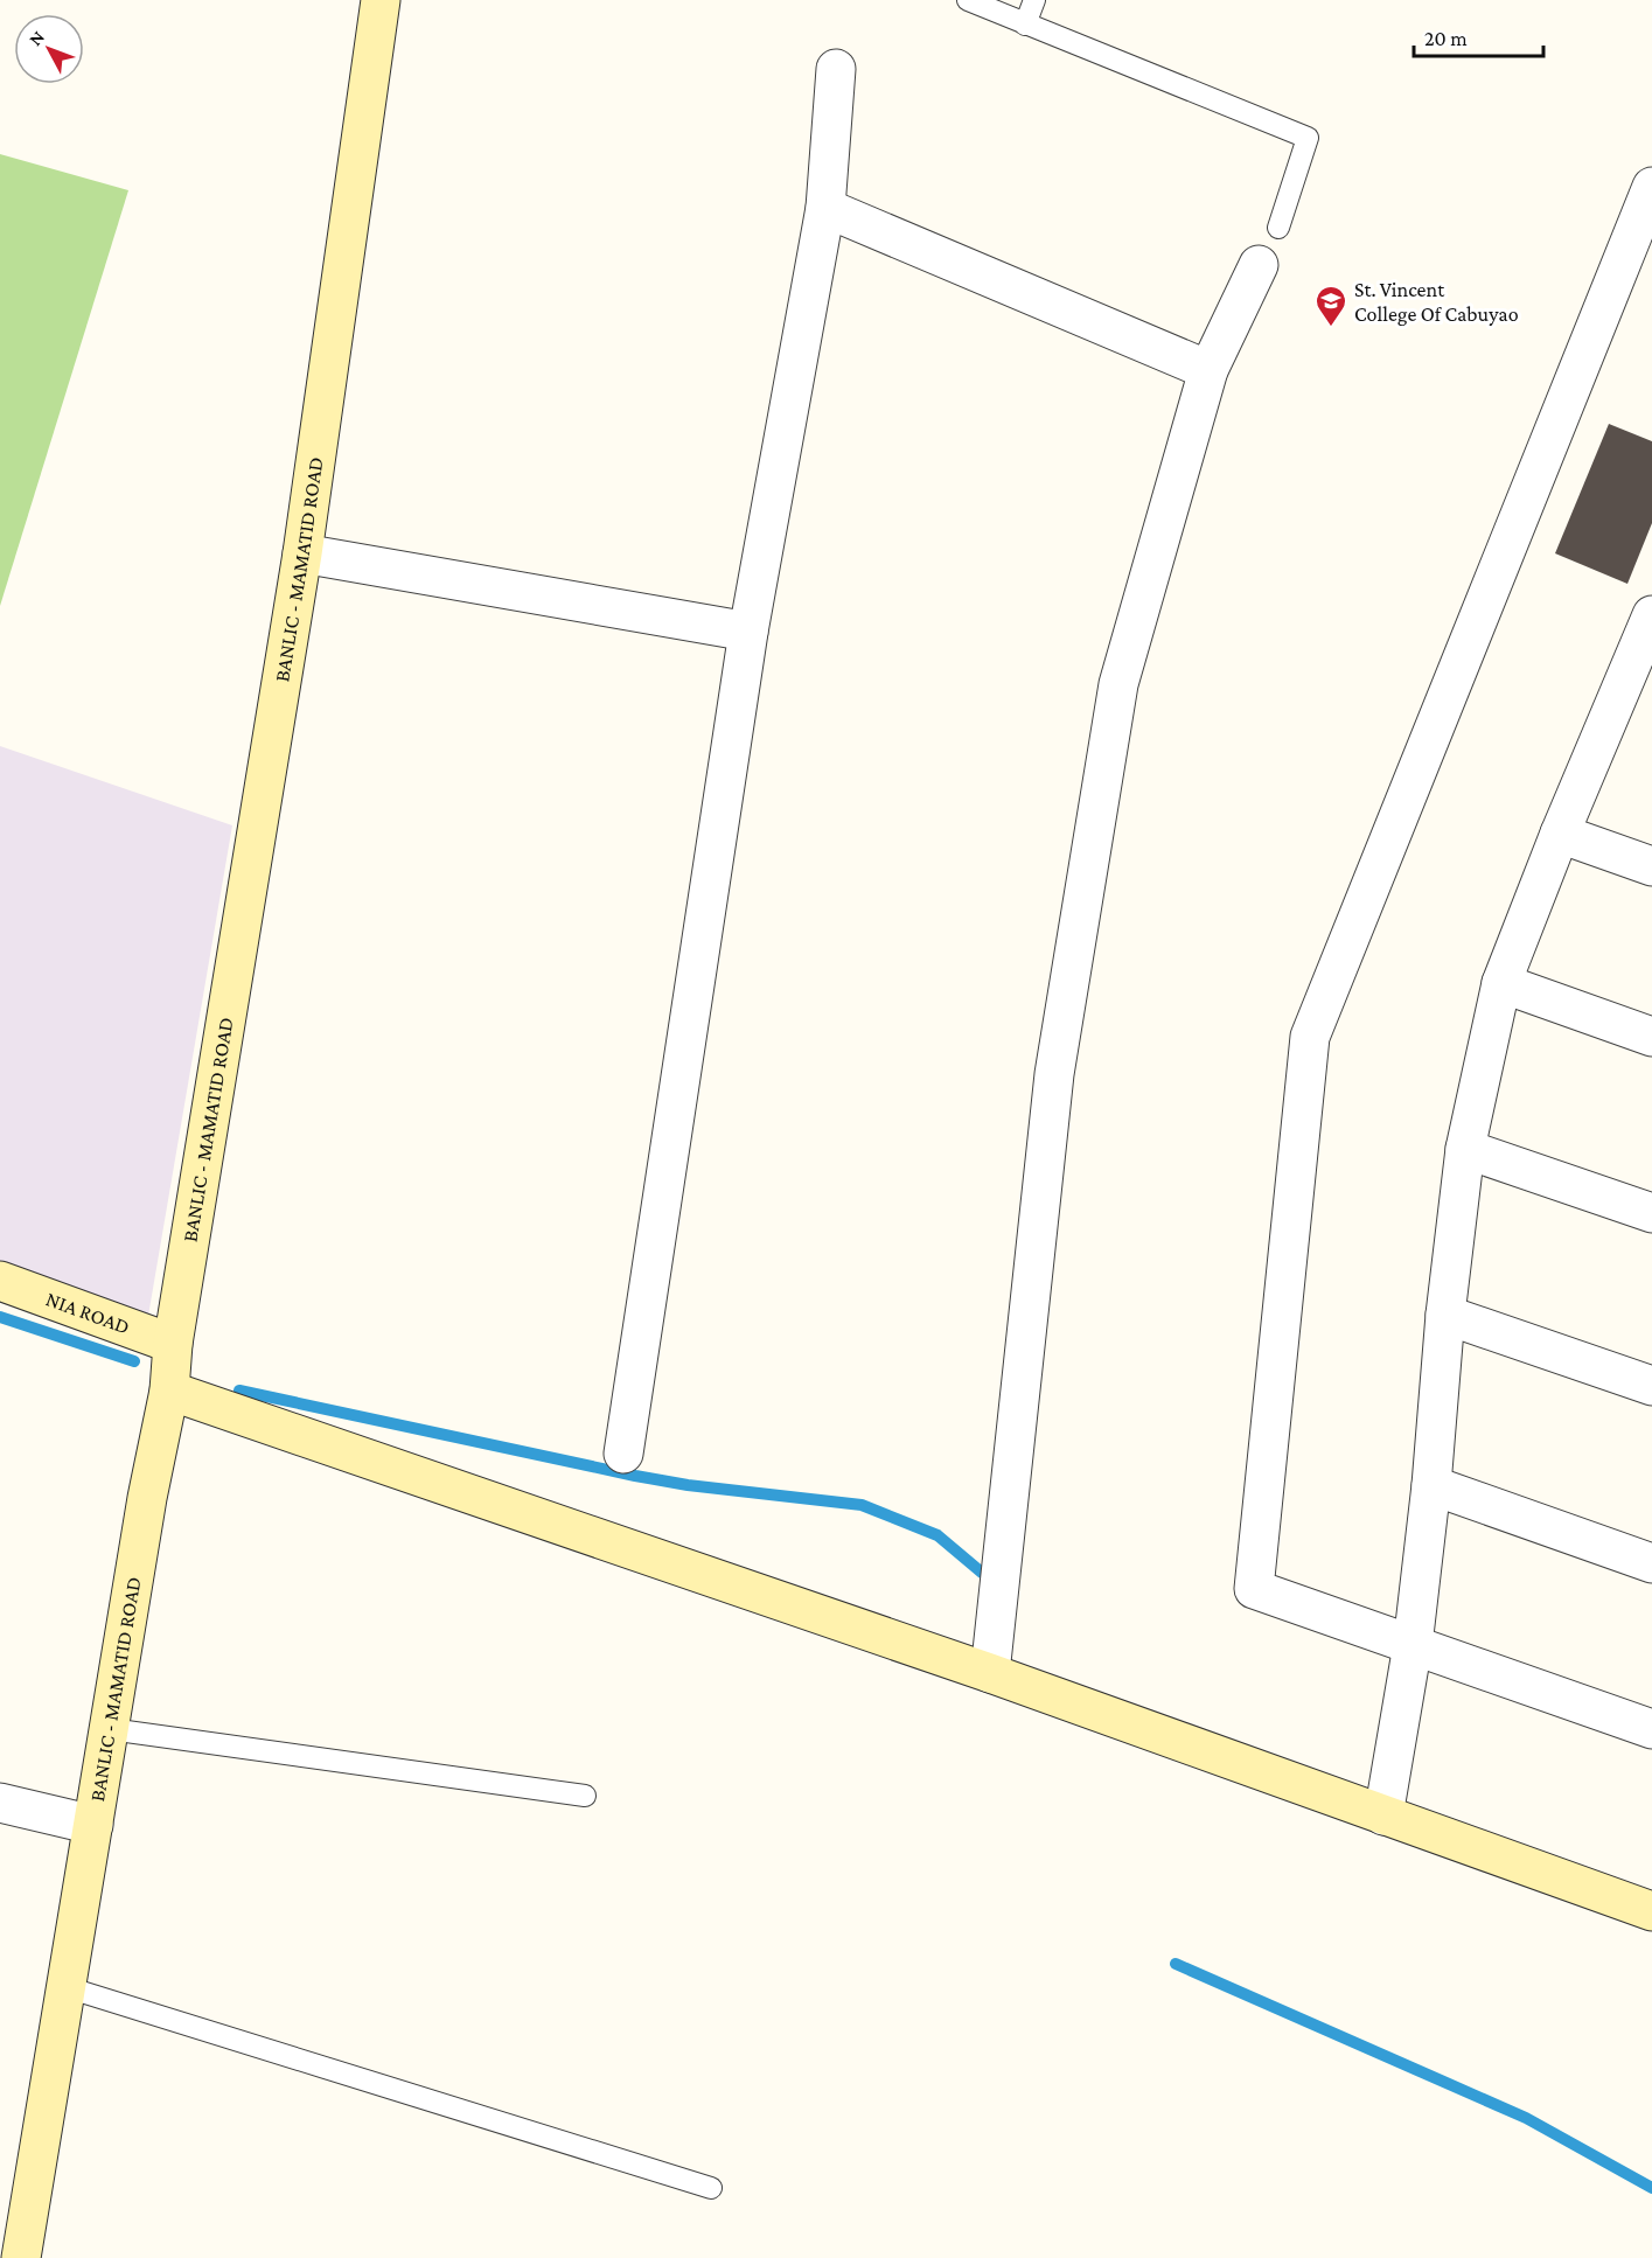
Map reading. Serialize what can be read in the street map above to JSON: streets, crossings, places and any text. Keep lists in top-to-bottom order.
{
  "streets": {
    "main road": ["BANLIC - MAMATID ROAD", "NIA ROAD"]
  },
  "crossings": [
    ["BANLIC - MAMATID ROAD", "NIA ROAD"]
  ],
  "places": {
    "school or university": ["St. Vincent College Of Cabuyao"]
  },
  "scale_bar": "20 m",
  "north": "top left"
}
